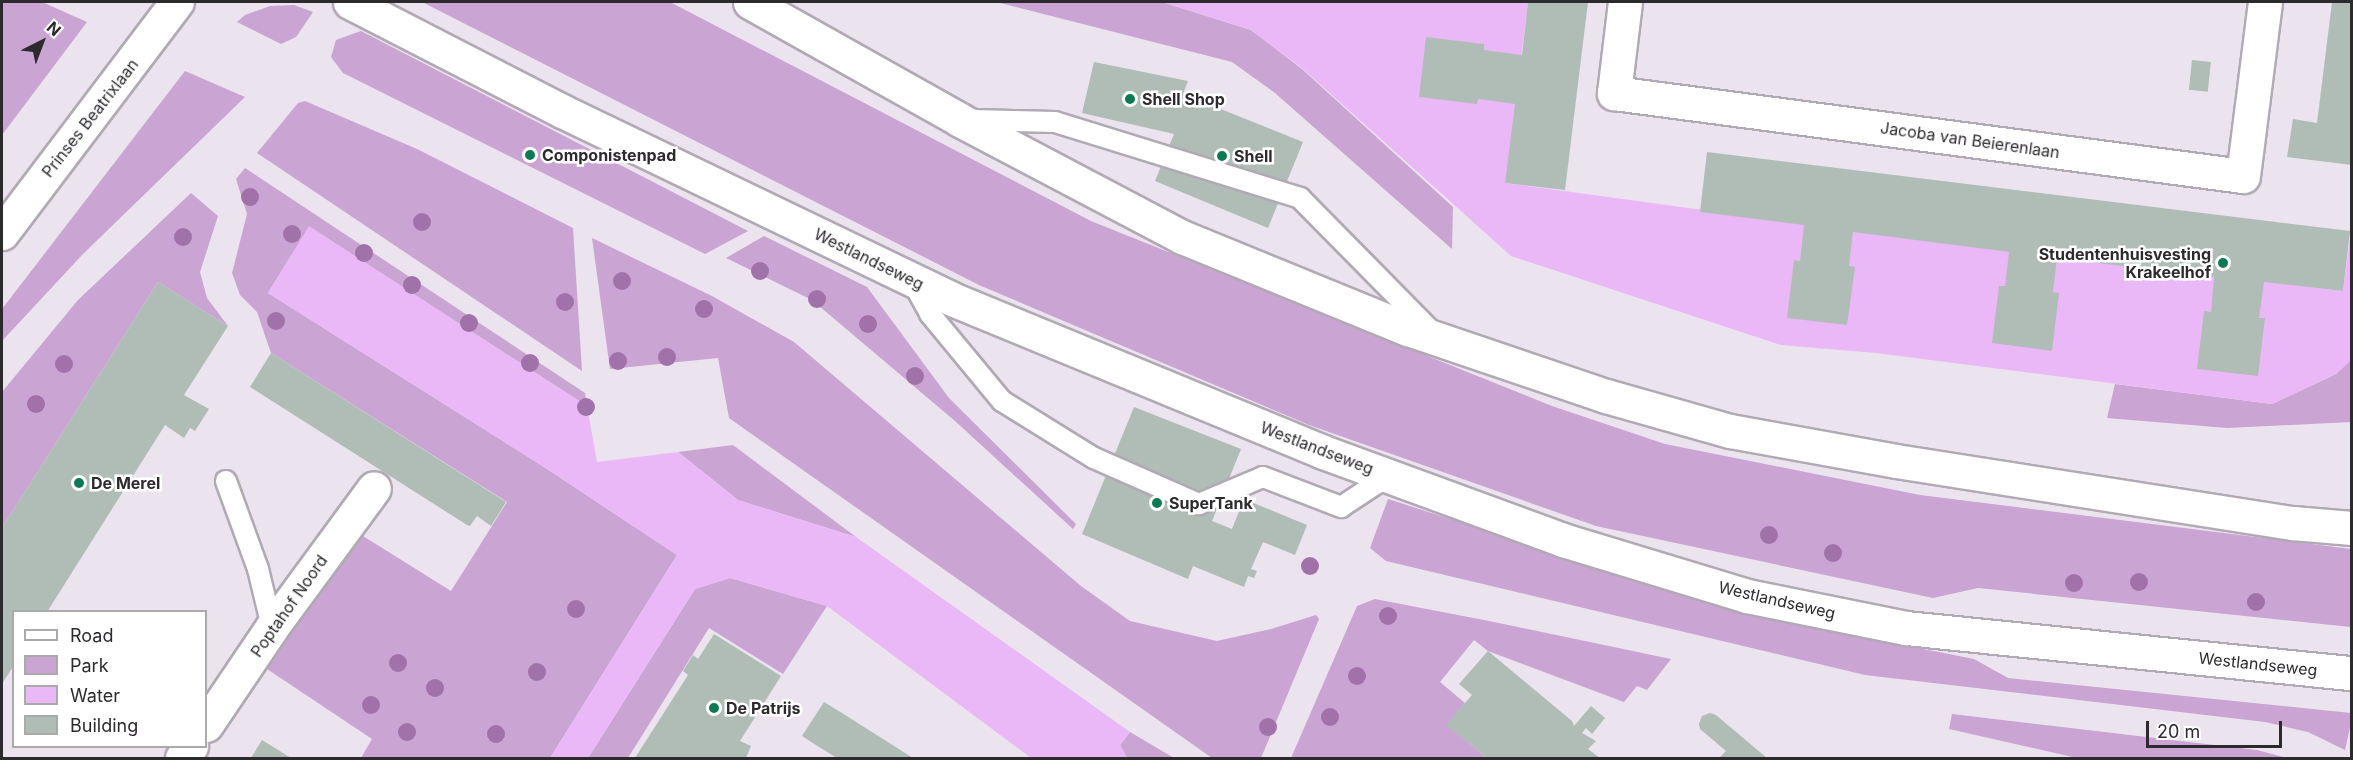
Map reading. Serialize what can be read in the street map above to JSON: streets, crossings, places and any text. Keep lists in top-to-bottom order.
{
  "streets": {
    "main road": [
      "Prinses Beatrixlaan",
      "Jacoba van Beierenlaan",
      "Westlandseweg",
      "Poptahof Noord"
    ]
  },
  "places": [
    "Shell Shop",
    "Componistenpad",
    "Shell",
    "Studentenhuisvesting Krakeelhof",
    "De Merel",
    "SuperTank",
    "De Patrijs"
  ],
  "legend": [
    "Road",
    "Park",
    "Water",
    "Building"
  ],
  "scale_bar": "20 m",
  "north": "top right"
}
